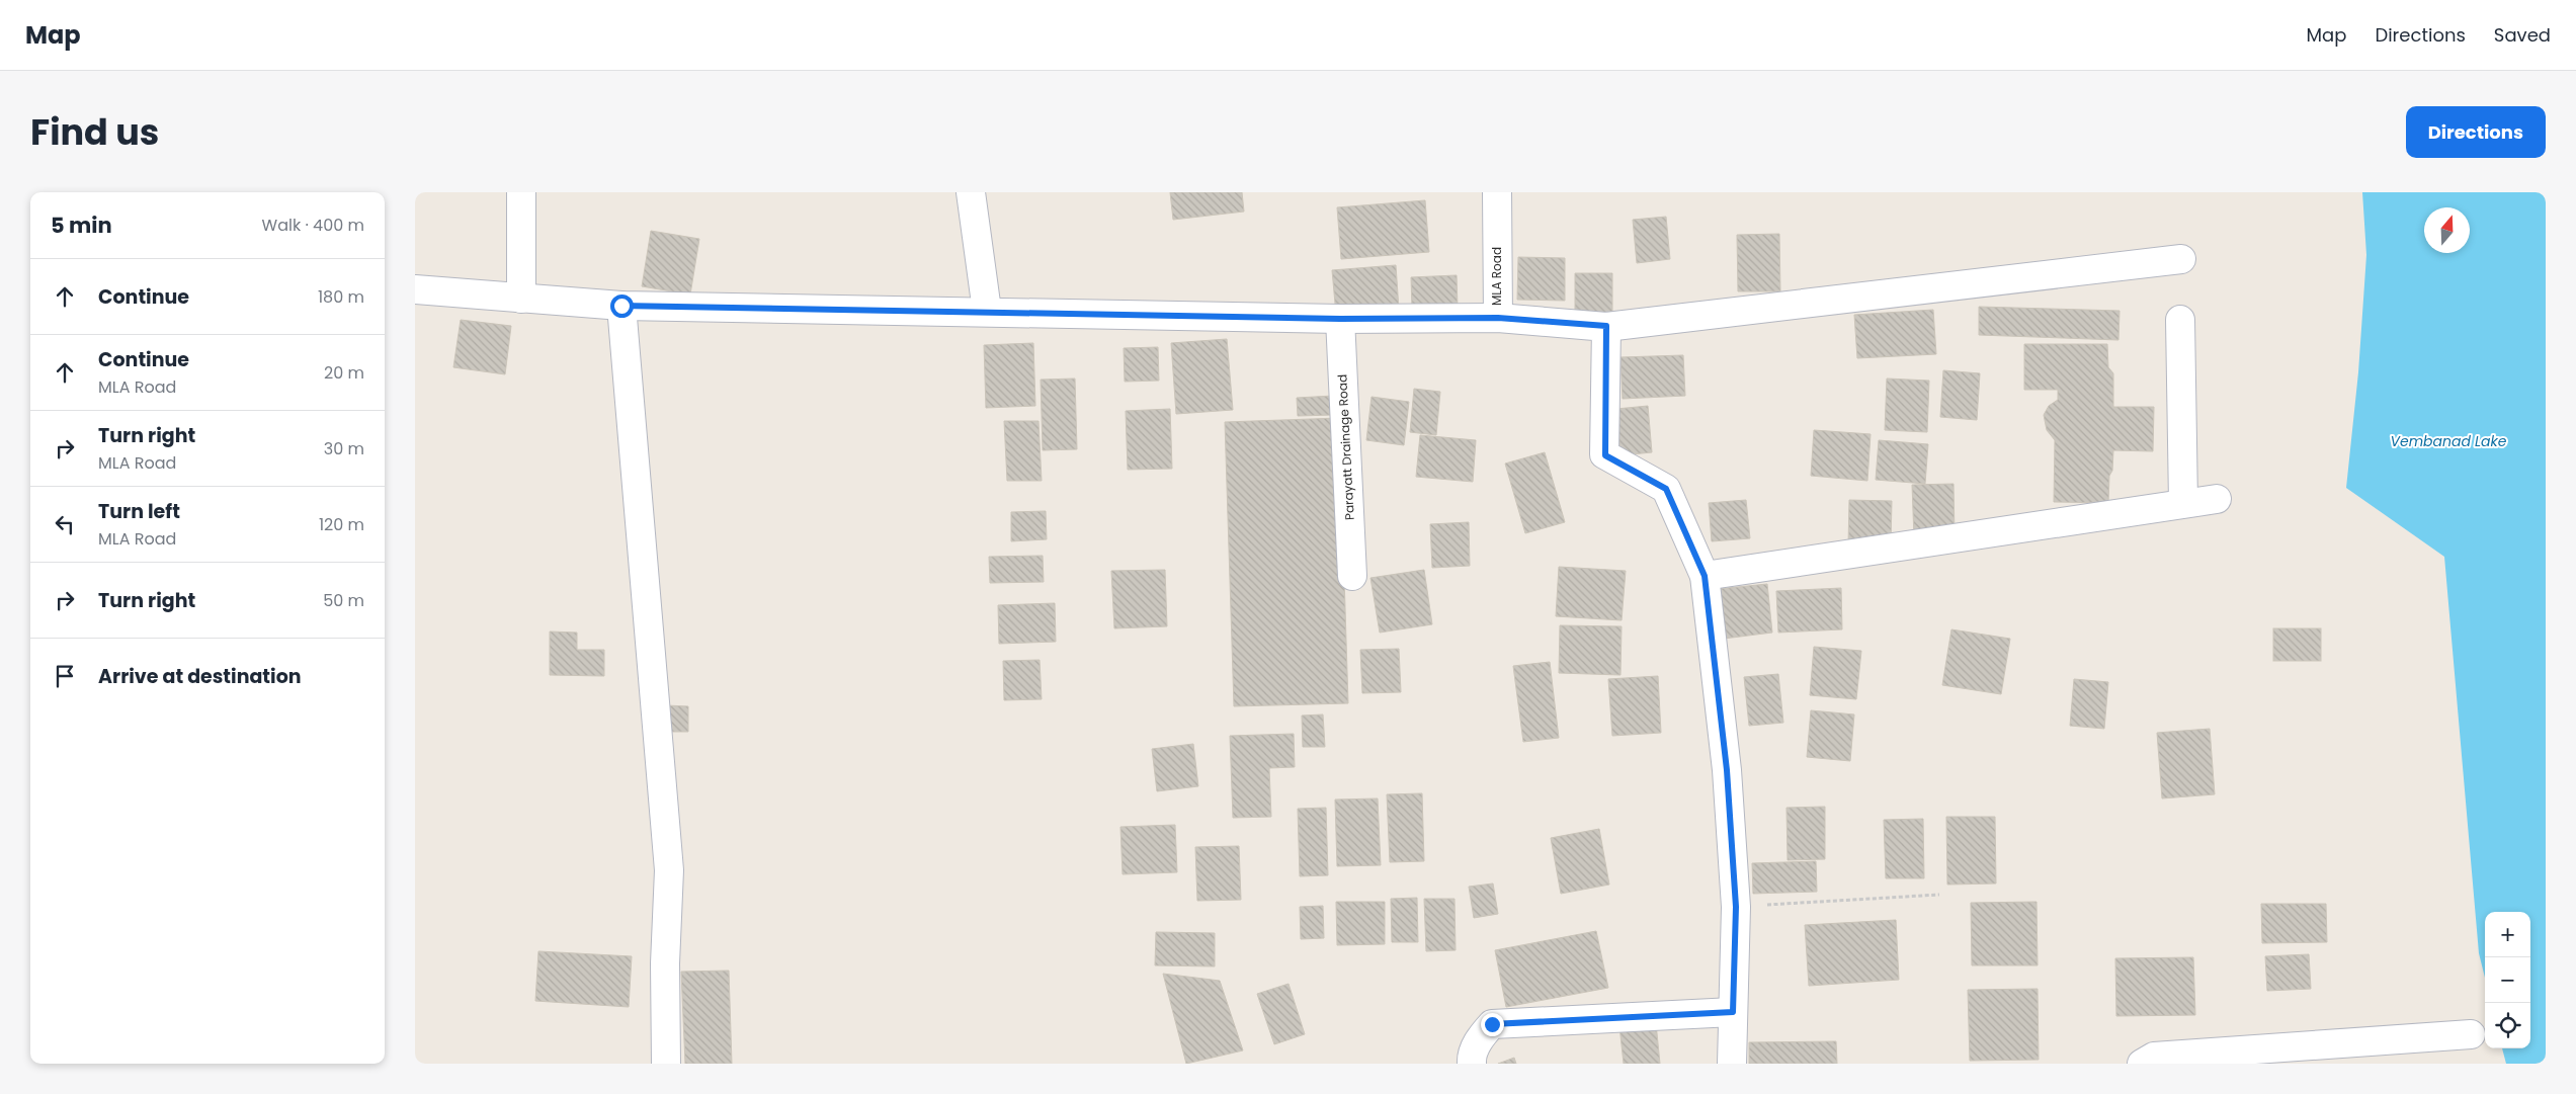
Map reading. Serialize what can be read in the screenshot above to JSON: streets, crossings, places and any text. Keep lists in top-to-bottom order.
{
  "streets": {
    "street": ["MLA Road", "Parayatt Drainage Road"]
  },
  "water": ["Vembanad Lake"],
  "north": "top",
  "page": {
    "header": "Map",
    "nav": ["Map", "Directions", "Saved"],
    "title": "Find us",
    "buttons": "Directions",
    "heading": ["5 min", "Walk · 400 m"],
    "list": [
      ["Continue", "180 m"],
      ["Continue", "MLA Road", "20 m"],
      ["Turn right", "MLA Road", "30 m"],
      ["Turn left", "MLA Road", "120 m"],
      ["Turn right", "50 m"],
      "Arrive at destination"
    ],
    "map_buttons": ["+", "−"]
  }
}
